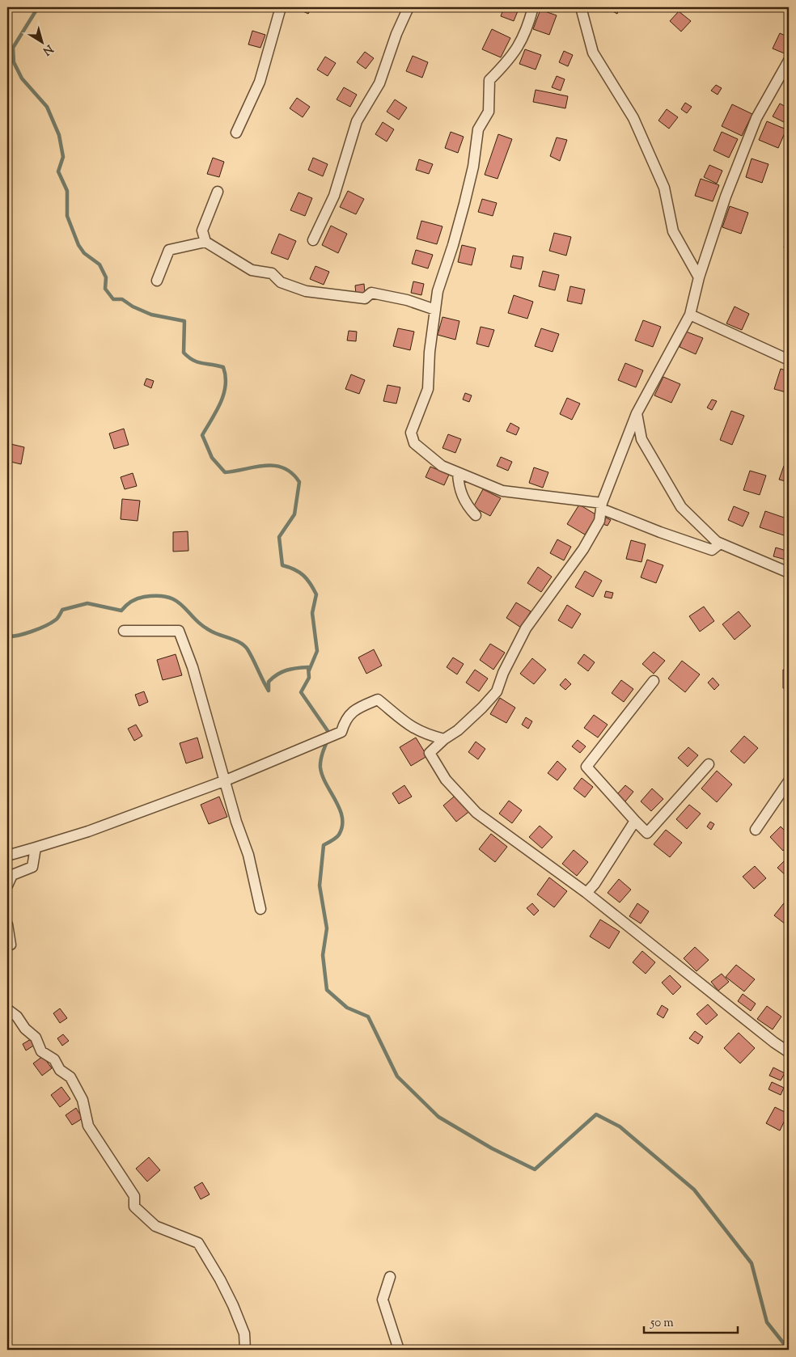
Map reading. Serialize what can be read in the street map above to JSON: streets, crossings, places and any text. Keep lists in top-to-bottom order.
{
  "scale_bar": "50 m",
  "north": "bottom right"
}
